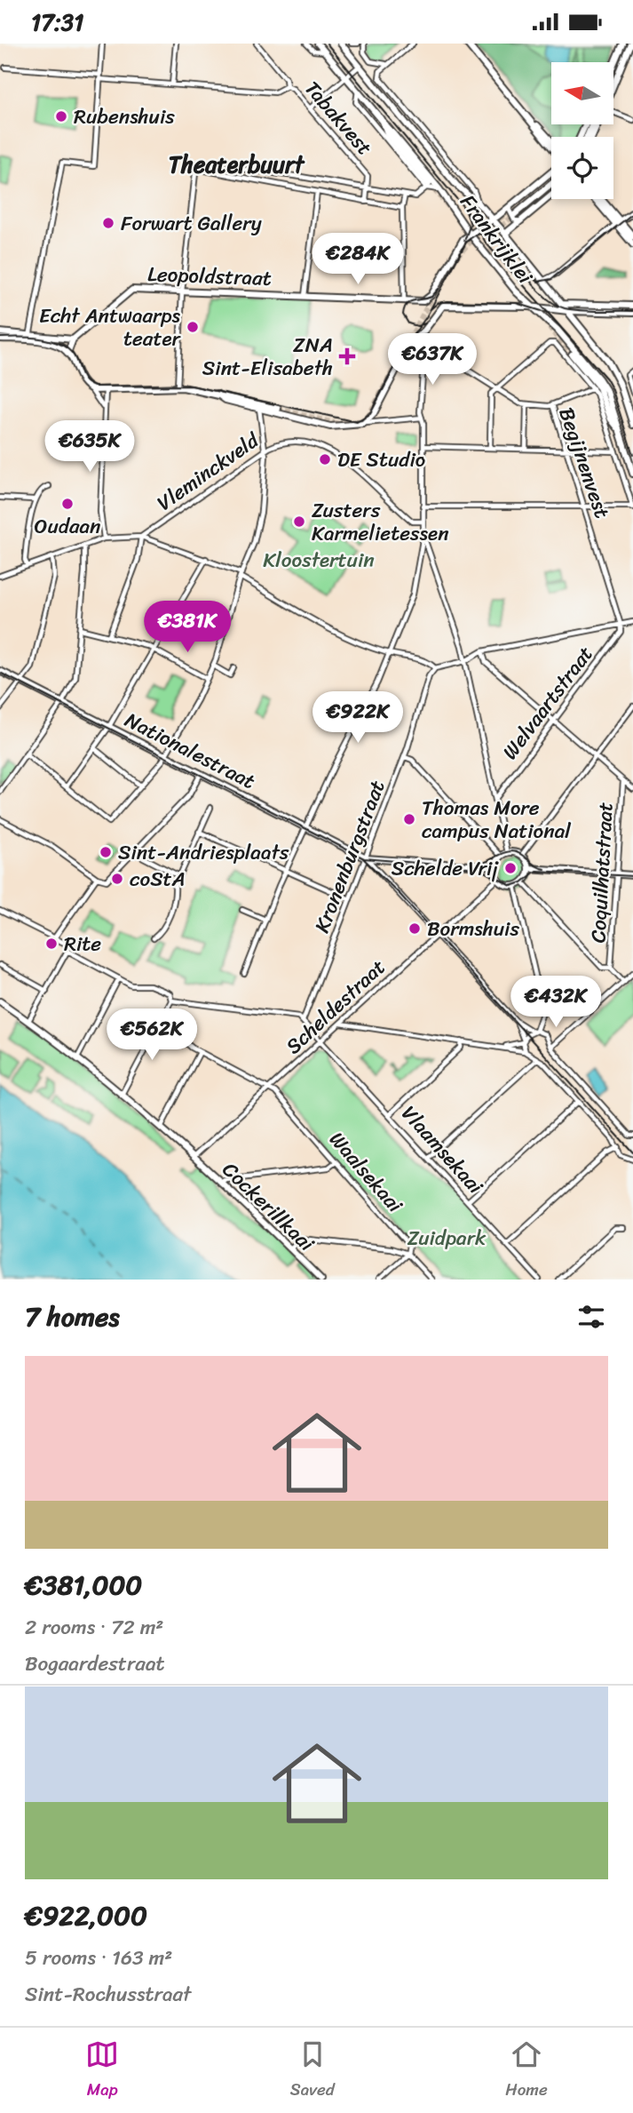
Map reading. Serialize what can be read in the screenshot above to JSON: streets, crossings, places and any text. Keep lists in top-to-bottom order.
{
  "streets": {
    "street": [
      "Tabakvest",
      "Frankrijklei",
      "Leopoldstraat",
      "Begijnenvest",
      "Vleminckveld",
      "Welvaartstraat",
      "Nationalestraat",
      "Kronenburgstraat",
      "Coquilhatstraat",
      "Scheldestraat",
      "Vlaamsekaai",
      "Waalsekaai",
      "Cockerillkaai"
    ]
  },
  "crossings": [
    ["Frankrijklei", "Leopoldstraat"],
    ["Begijnenvest", "Welvaartstraat"],
    ["Nationalestraat", "Kronenburgstraat"],
    ["Kronenburgstraat", "Vlaamsekaai"],
    ["Scheldestraat", "Vlaamsekaai"],
    ["Scheldestraat", "Waalsekaai"],
    ["Scheldestraat", "Cockerillkaai"]
  ],
  "districts": ["Theaterbuurt"],
  "parks": ["Kloostertuin", "Zuidpark"],
  "places": {
    "other": [
      "Rubenshuis",
      "Forwart Gallery",
      "Echt Antwaarps teater",
      "DE Studio",
      "Oudaan",
      "Zusters Karmelietessen",
      "Thomas More campus National",
      "Sint-Andriesplaats",
      "Schelde Vrij",
      "coStA",
      "Bormshuis",
      "Rite"
    ],
    "health": ["ZNA Sint-Elisabeth"]
  },
  "north": "left",
  "page": {
    "status": "17:31",
    "price": [
      "€284K",
      "€637K",
      "€635K",
      "€381K",
      "€922K",
      "€432K",
      "€562K"
    ],
    "heading": "7 homes",
    "list": [
      {
        "name": "€381,000",
        "note": "2 rooms · 72 m² · Bogaardestraat"
      },
      {
        "name": "€922,000",
        "note": "5 rooms · 163 m² · Sint-Rochusstraat"
      }
    ],
    "tabs": ["Map", "Saved", "Home"]
  }
}
